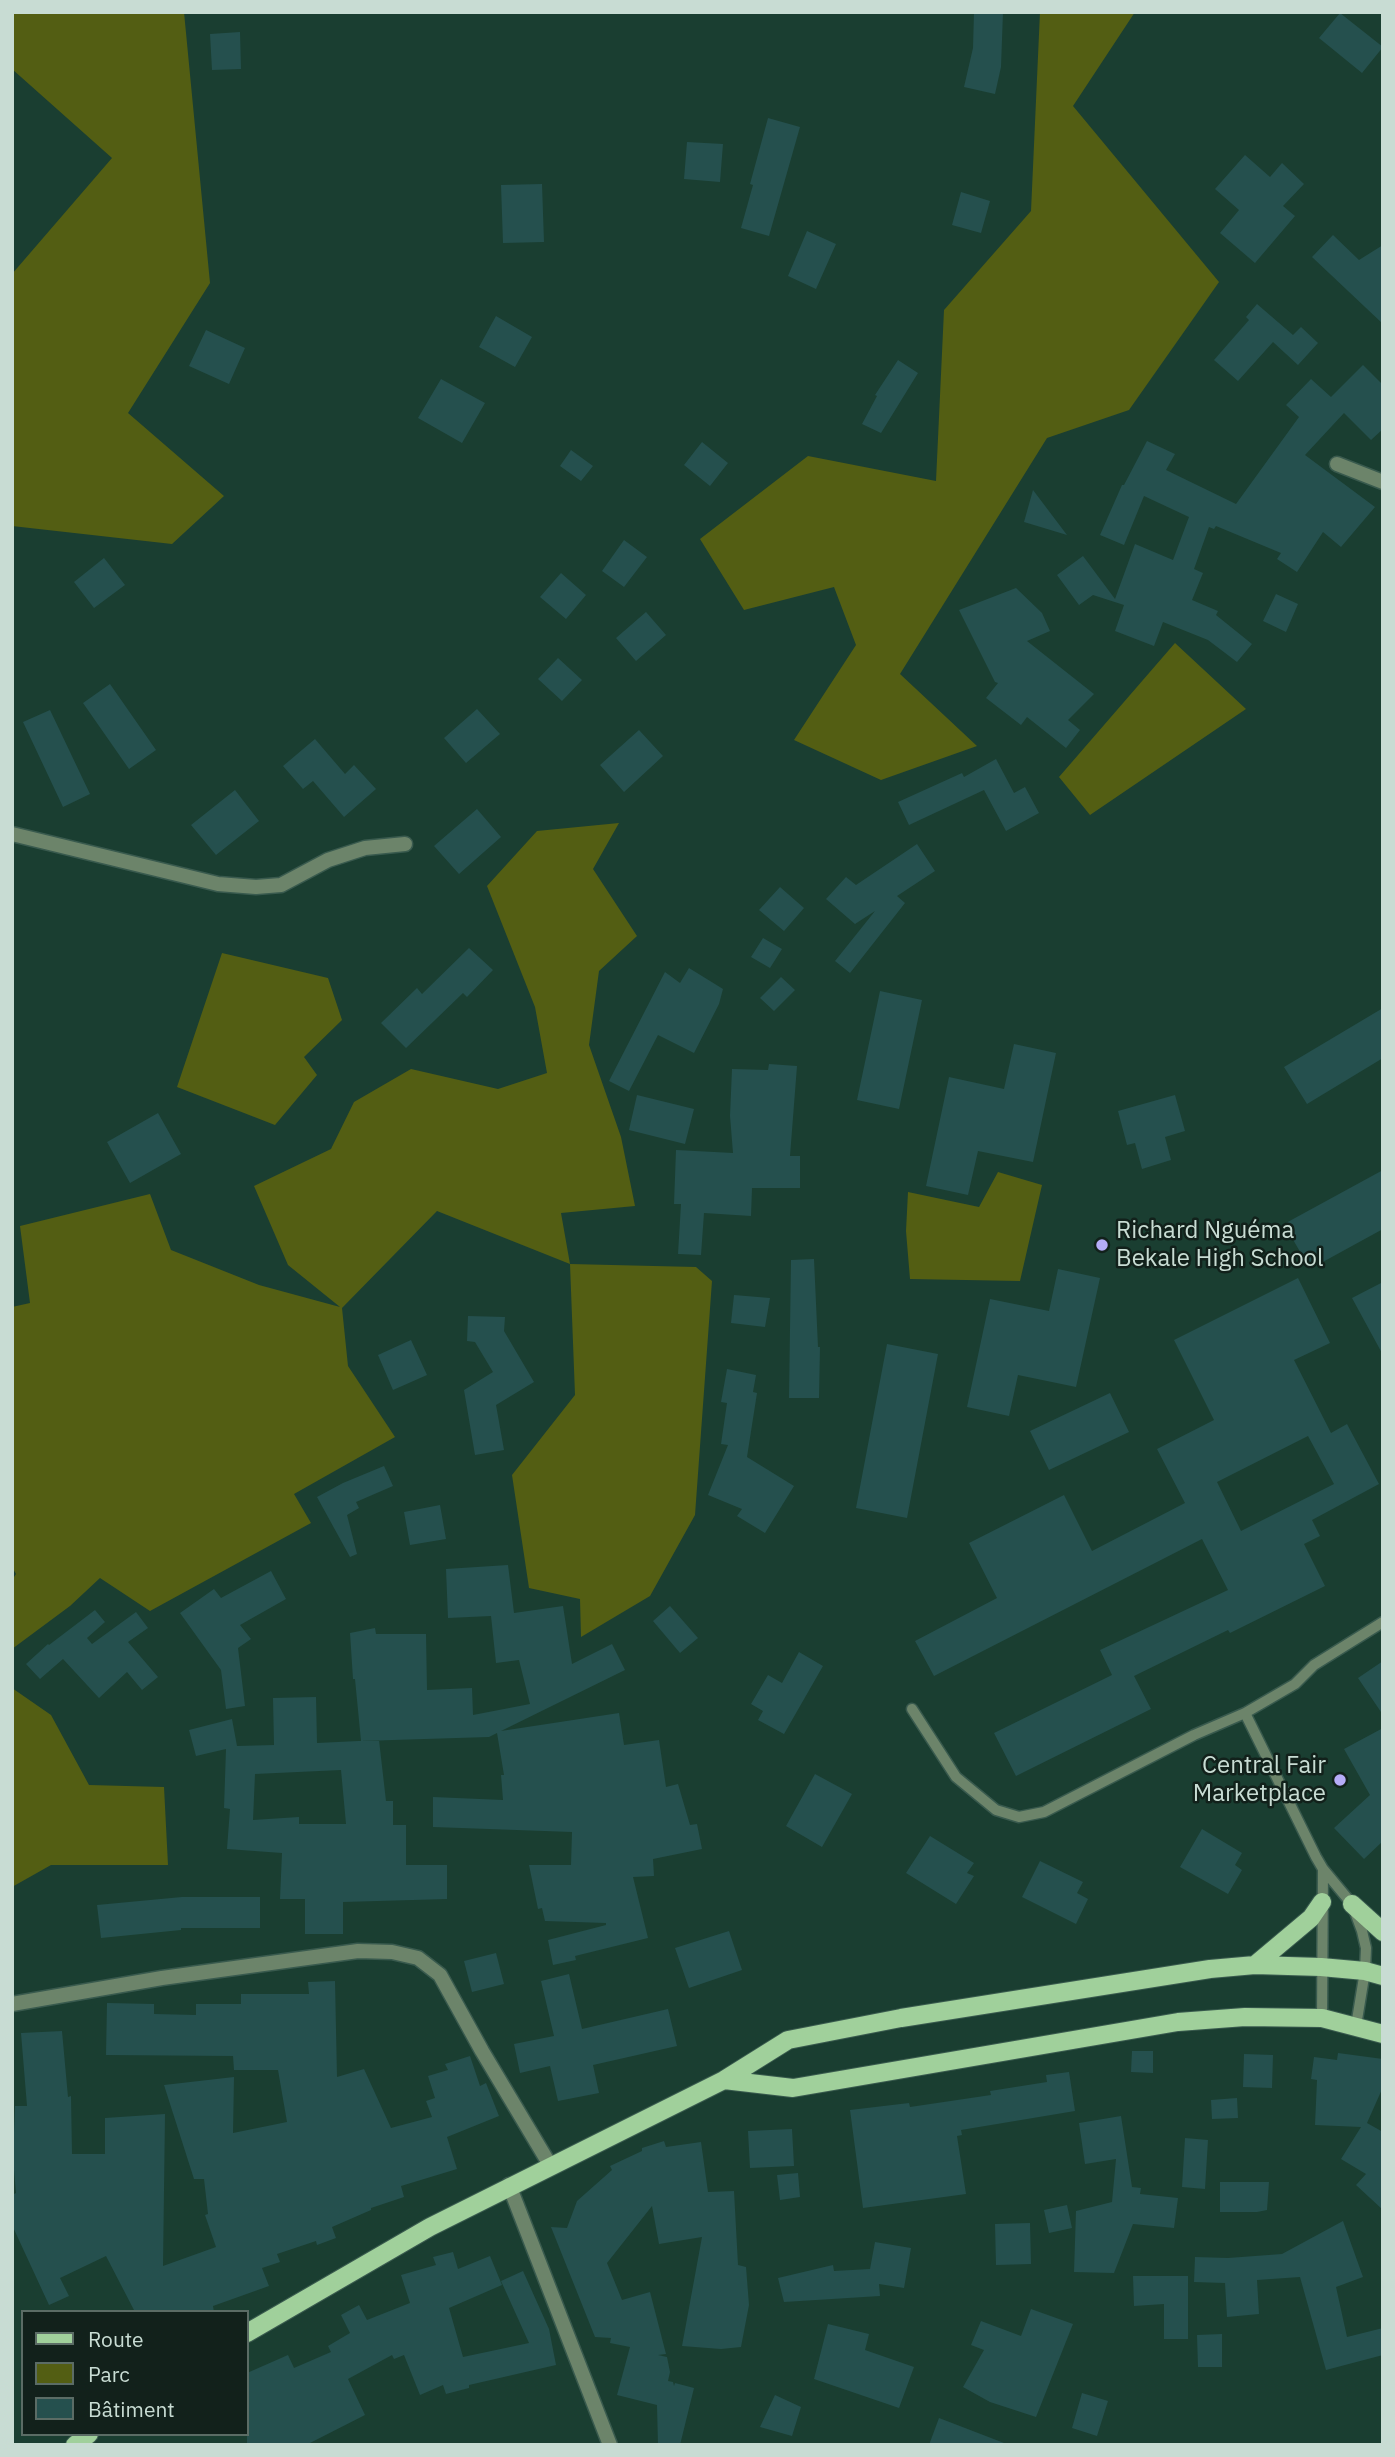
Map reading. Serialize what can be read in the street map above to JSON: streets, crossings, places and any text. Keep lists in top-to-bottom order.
{
  "places": ["Richard Nguéma Bekale High School", "Central Fair Marketplace"],
  "legend": ["Route", "Parc", "Bâtiment"]
}
